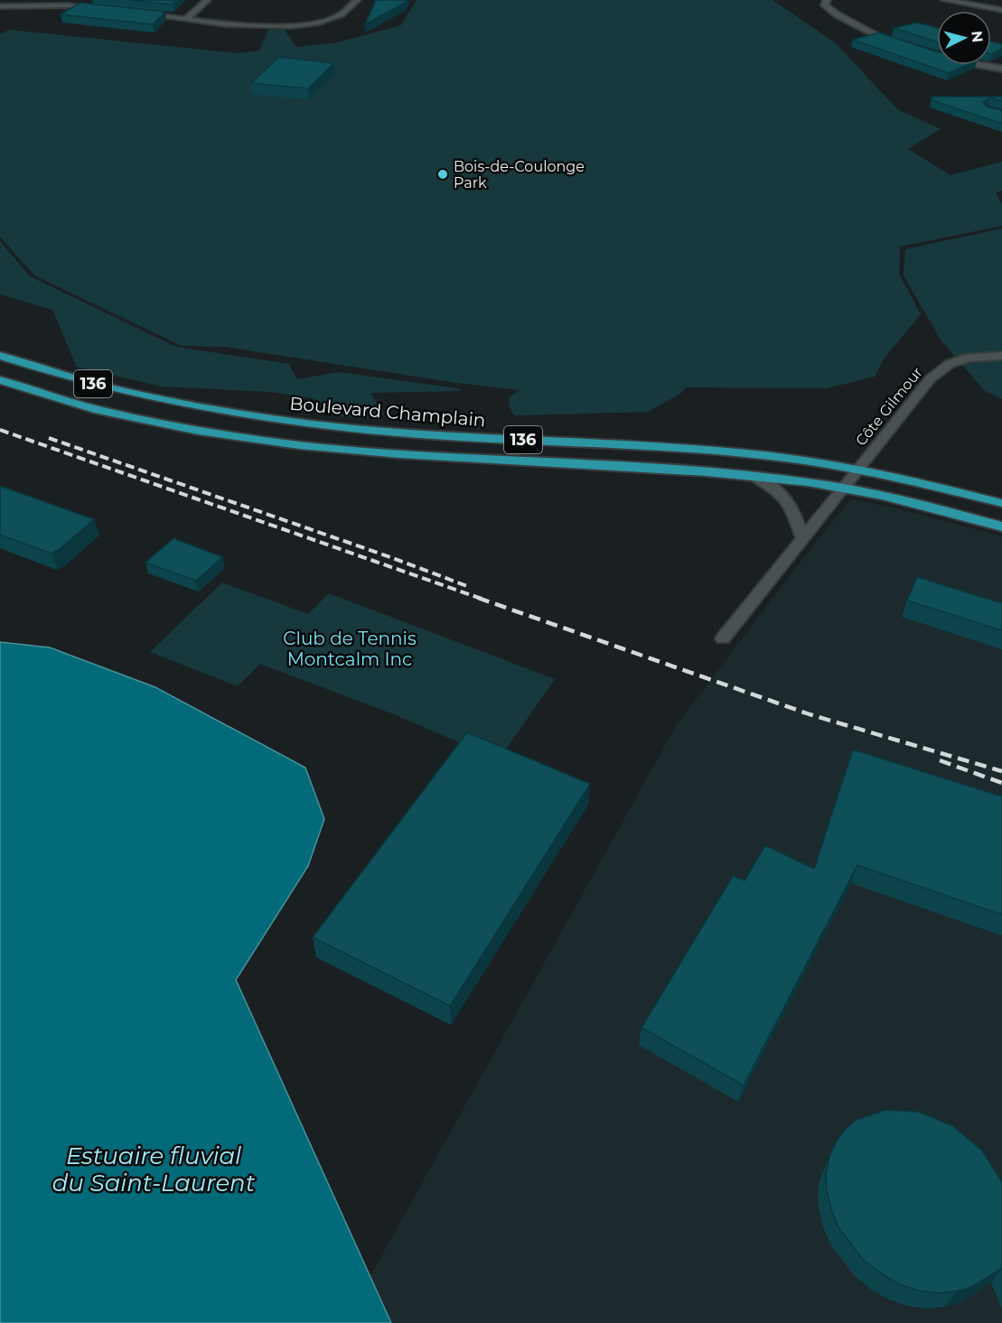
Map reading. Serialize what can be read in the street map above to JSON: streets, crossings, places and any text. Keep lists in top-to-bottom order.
{
  "streets": {
    "main road": ["136", "Boulevard Champlain"],
    "street": ["Côte Gilmour"]
  },
  "crossings": [
    ["136", "Côte Gilmour"],
    ["Côte Gilmour", "Boulevard Champlain"]
  ],
  "water": ["Estuaire fluvial du Saint-Laurent"],
  "parks": ["Club de Tennis Montcalm Inc"],
  "places": ["Bois-de-Coulonge Park"],
  "north": "right"
}
